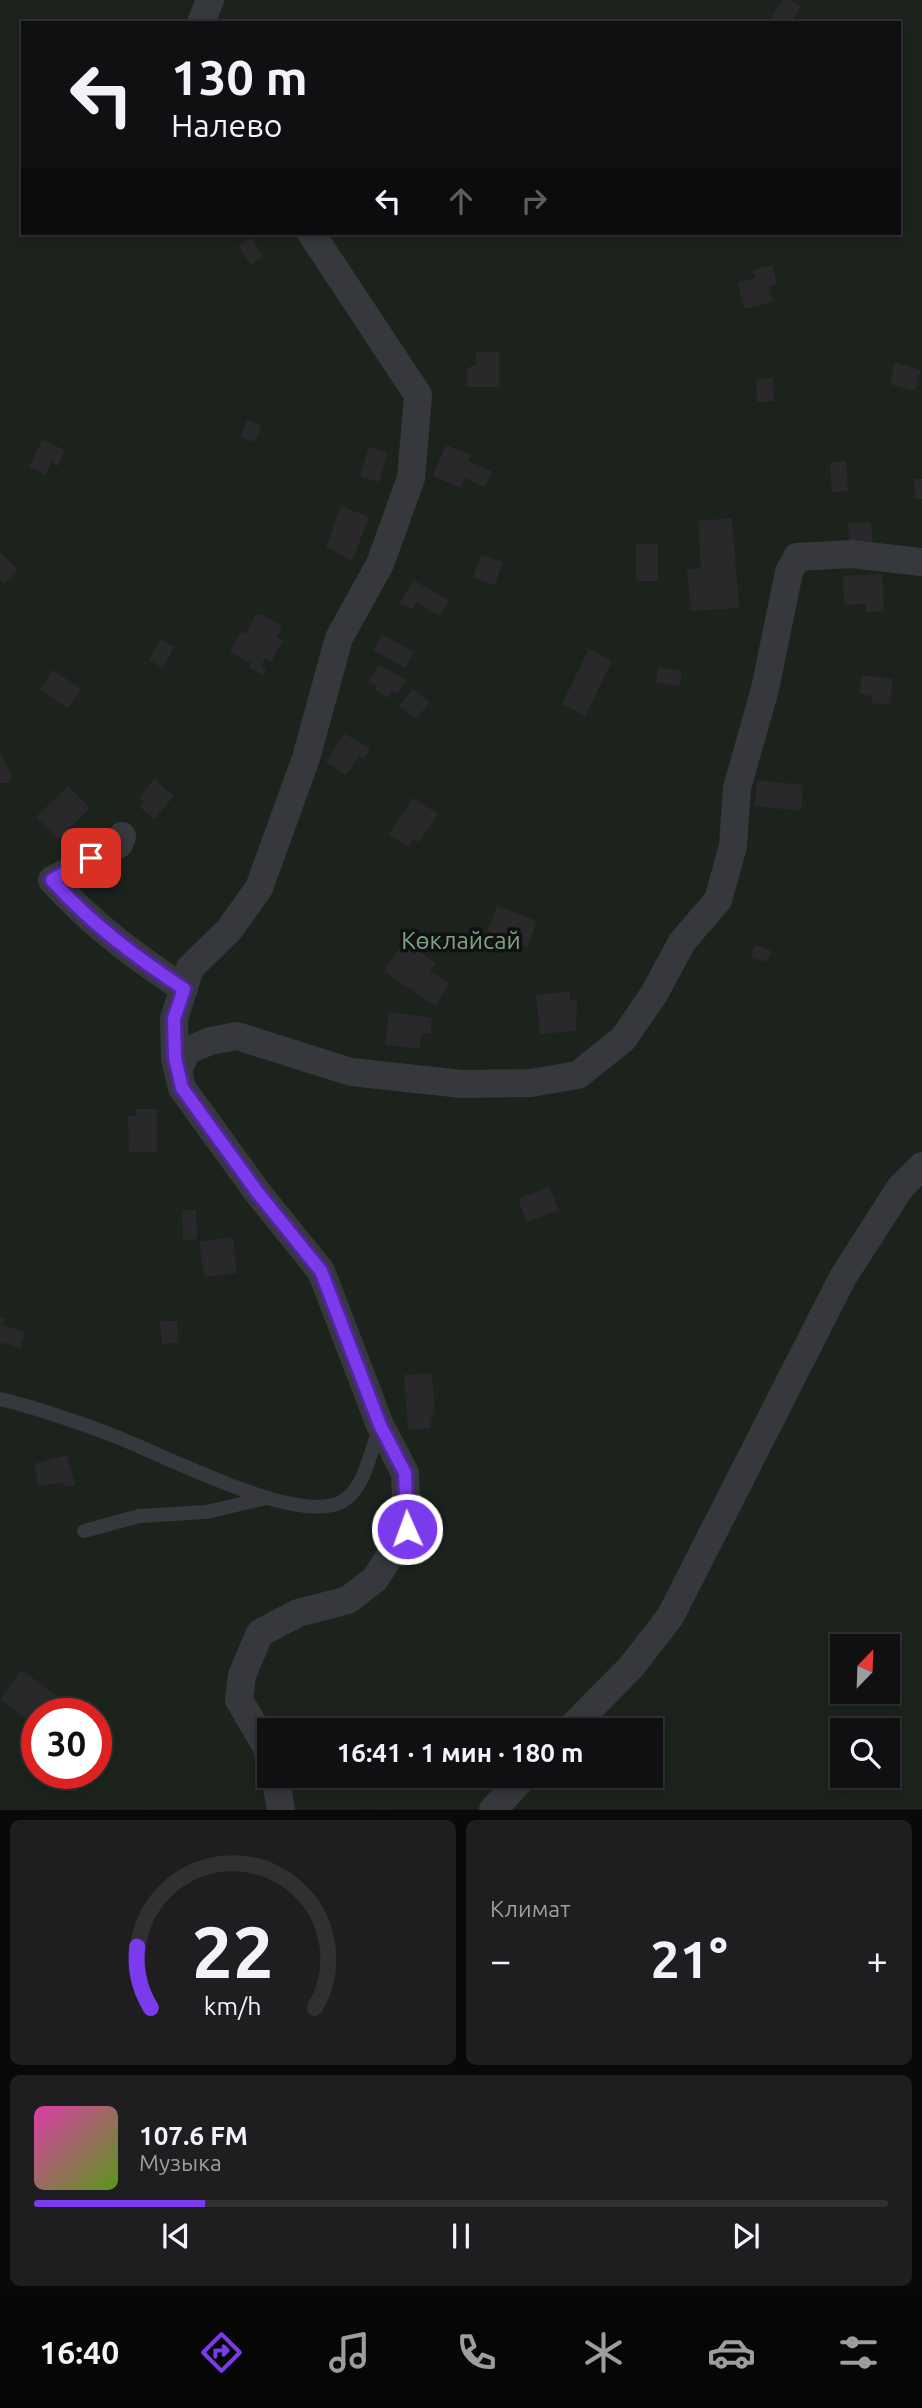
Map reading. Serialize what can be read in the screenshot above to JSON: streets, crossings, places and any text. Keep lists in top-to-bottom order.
{
  "parks": ["Көклайсай"],
  "north": "top right",
  "page": {
    "turn": ["130 m", "Налево"],
    "limit": "30",
    "trip": "16:41 · 1 мин · 180 m",
    "tile": "Климат",
    "heat": ["−", "21°", "+"],
    "song": ["107.6 FM", "Музыка"],
    "tabs": "16:40",
    "gauge": ["22", "km/h"]
  }
}
